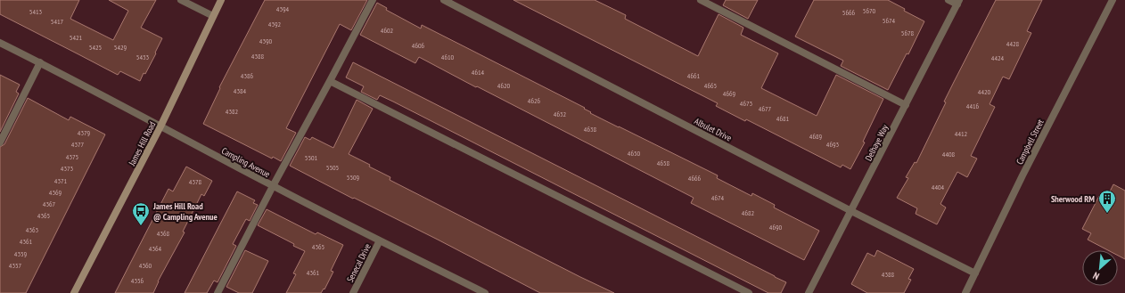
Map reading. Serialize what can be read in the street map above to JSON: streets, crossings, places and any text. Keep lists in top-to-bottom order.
{
  "streets": {
    "street": [
      "Albulet Drive",
      "Campbell Street",
      "Delhaye Way",
      "James Hill Road",
      "Campling Avenue",
      "Senecal Drive"
    ]
  },
  "crossings": [
    ["Albulet Drive", "Campbell Street"],
    ["Albulet Drive", "Delhaye Way"],
    ["James Hill Road", "Campling Avenue"],
    ["Campling Avenue", "Senecal Drive"]
  ],
  "places": {
    "building": ["Sherwood RM"],
    "bus stop": ["James Hill Road @ Campling Avenue"]
  },
  "house_numbers": [
    "4394",
    "5670",
    "5413",
    "5666",
    "5674",
    "5417",
    "4392",
    "4602",
    "5678",
    "5421",
    "4390",
    "4428",
    "4606",
    "5425",
    "5429",
    "4388",
    "5433",
    "4610",
    "4424",
    "4614",
    "4386",
    "4661",
    "4620",
    "4665",
    "4384",
    "4420",
    "4669",
    "4626",
    "4673",
    "4416",
    "4677",
    "4382",
    "4632",
    "4681",
    "4638",
    "4379",
    "4412",
    "4689",
    "4377",
    "4693",
    "4650",
    "4408",
    "4375",
    "5501",
    "4658",
    "5505",
    "4373",
    "5509",
    "4666",
    "4371",
    "4378",
    "4404",
    "4369",
    "4674",
    "4367",
    "4682",
    "4365",
    "4690",
    "4363",
    "4368",
    "4361",
    "4365",
    "4364",
    "4359",
    "4357",
    "4360",
    "4361",
    "4388",
    "4356"
  ],
  "north": "bottom left"
}
